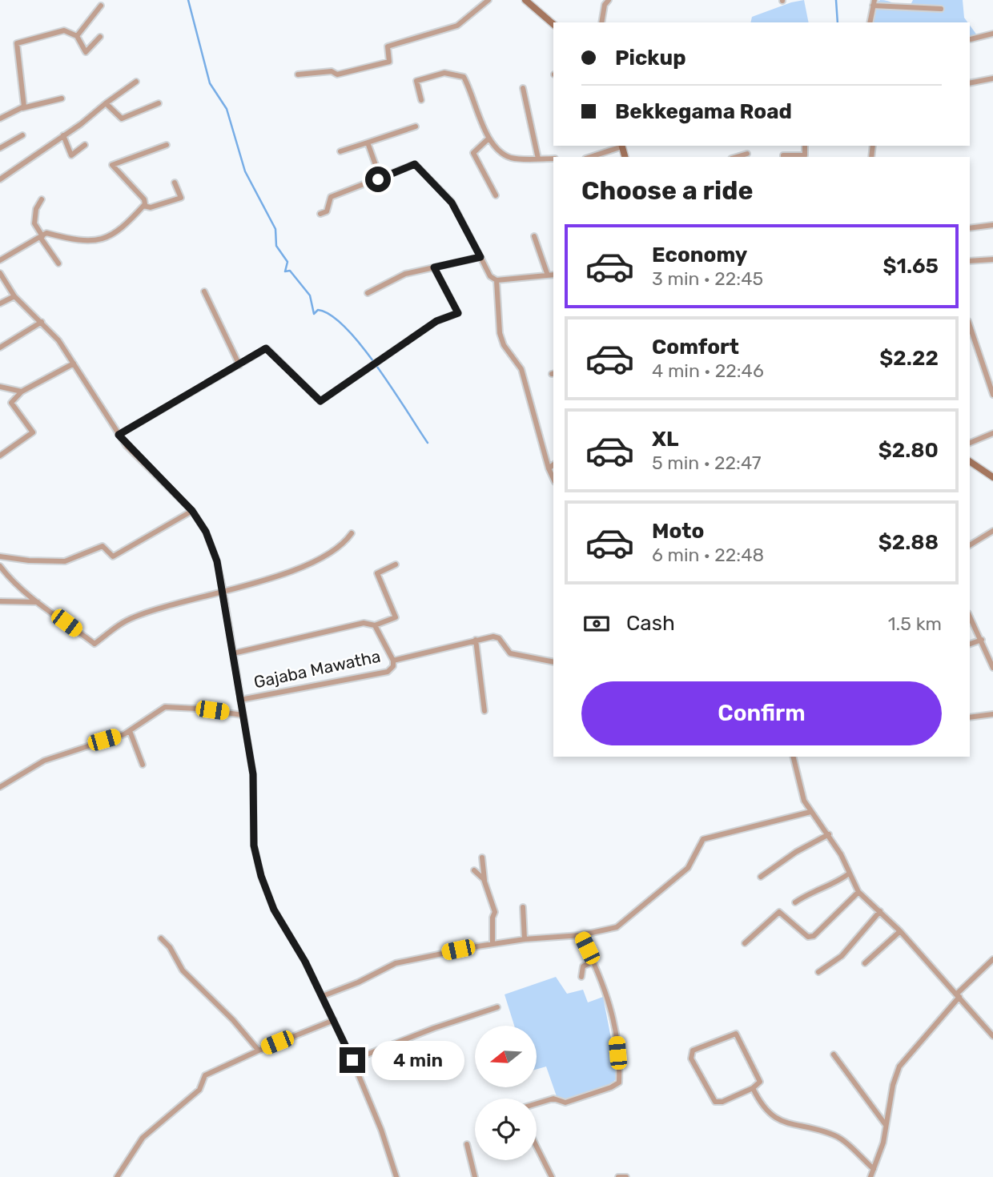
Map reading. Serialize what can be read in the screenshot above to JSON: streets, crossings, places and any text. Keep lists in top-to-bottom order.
{
  "streets": {
    "street": ["Gajaba Mawatha"]
  },
  "north": "left",
  "page": {
    "banner": ["Pickup", "Bekkegama Road"],
    "heading": "Choose a ride",
    "list": [
      {
        "name": "Economy",
        "note": "3 min · 22:45",
        "value": "$1.65"
      },
      {
        "name": "Comfort",
        "note": "4 min · 22:46",
        "value": "$2.22"
      },
      {
        "name": "XL",
        "note": "5 min · 22:47",
        "value": "$2.80"
      },
      {
        "name": "Moto",
        "note": "6 min · 22:48",
        "value": "$2.88"
      }
    ],
    "pay": ["Cash", "1.5 km"],
    "buttons": "Confirm",
    "bubble": "4 min"
  }
}
